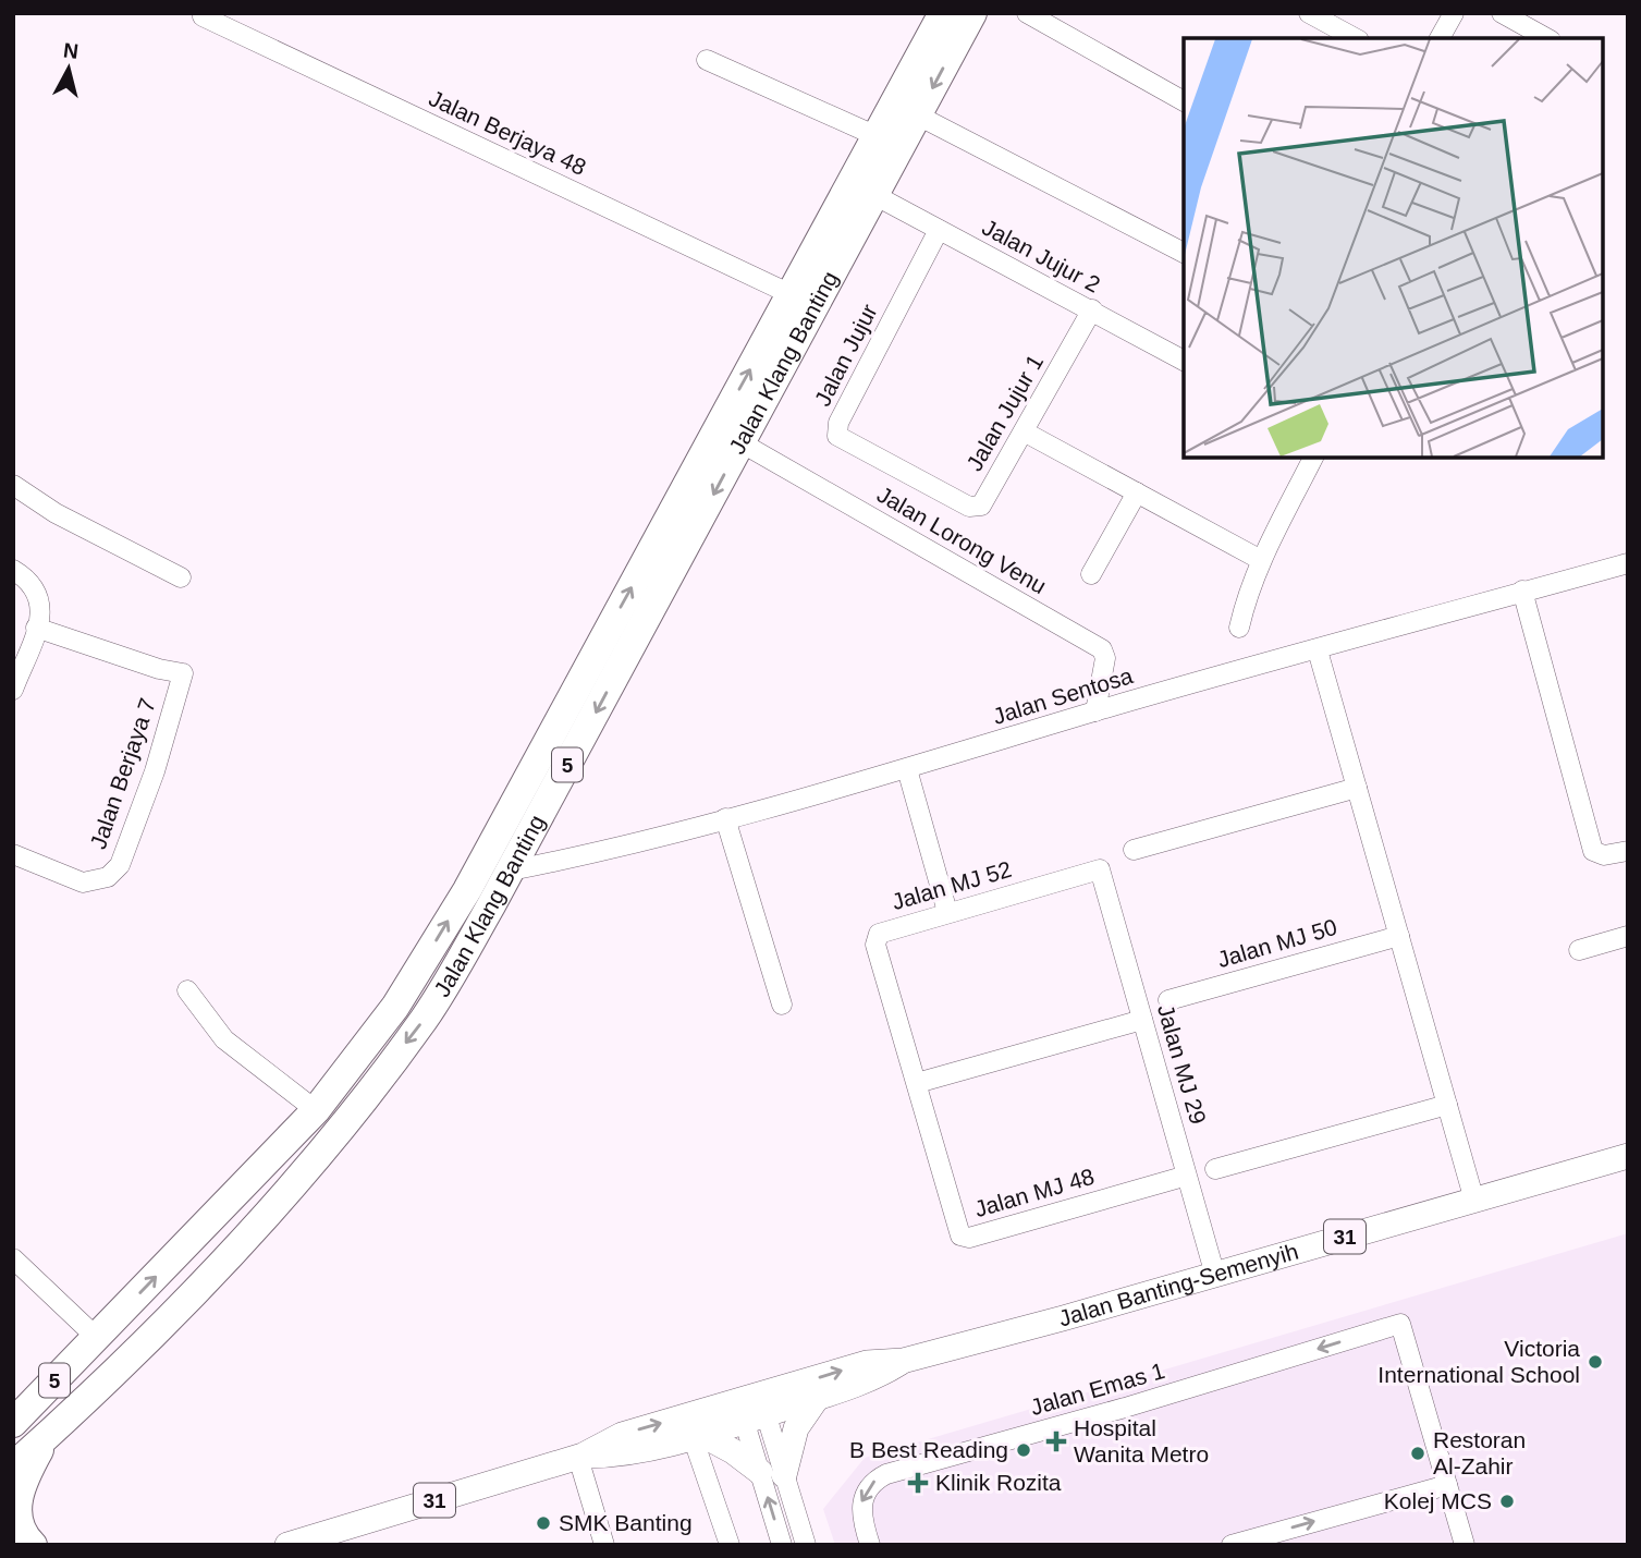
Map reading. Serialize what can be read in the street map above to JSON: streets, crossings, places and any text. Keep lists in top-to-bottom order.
{
  "streets": {
    "highway": ["Jalan Klang Banting", "5"],
    "main road": ["31", "Jalan Banting-Semenyih"],
    "street": [
      "Jalan Berjaya 48",
      "Jalan Jujur 2",
      "Jalan Jujur",
      "Jalan Jujur 1",
      "Jalan Lorong Venu",
      "Jalan Sentosa",
      "Jalan Berjaya 7",
      "Jalan MJ 52",
      "Jalan MJ 50",
      "Jalan MJ 29",
      "Jalan MJ 48",
      "Jalan Emas 1"
    ]
  },
  "crossings": [
    ["Jalan Berjaya 48", "Jalan Klang Banting"],
    ["Jalan Jujur 2", "Jalan Jujur"],
    ["Jalan Jujur 2", "Jalan Klang Banting"],
    ["Jalan Jujur 2", "Jalan Jujur 1"],
    ["Jalan Jujur", "Jalan Jujur 1"],
    ["Jalan Klang Banting", "Jalan Lorong Venu"],
    ["Jalan Klang Banting", "Jalan Sentosa"],
    ["Jalan Lorong Venu", "Jalan Sentosa"],
    ["Jalan MJ 52", "Jalan MJ 29"],
    ["Jalan MJ 52", "Jalan MJ 48"],
    ["Jalan MJ 29", "Jalan MJ 48"],
    ["Jalan MJ 29", "Jalan Banting-Semenyih"]
  ],
  "places": {
    "other": [
      "Victoria International School",
      "B Best Reading",
      "Restoran Al-Zahir",
      "Kolej MCS",
      "SMK Banting"
    ],
    "health": ["Hospital Wanita Metro", "Klinik Rozita"]
  },
  "north": "top"
}
